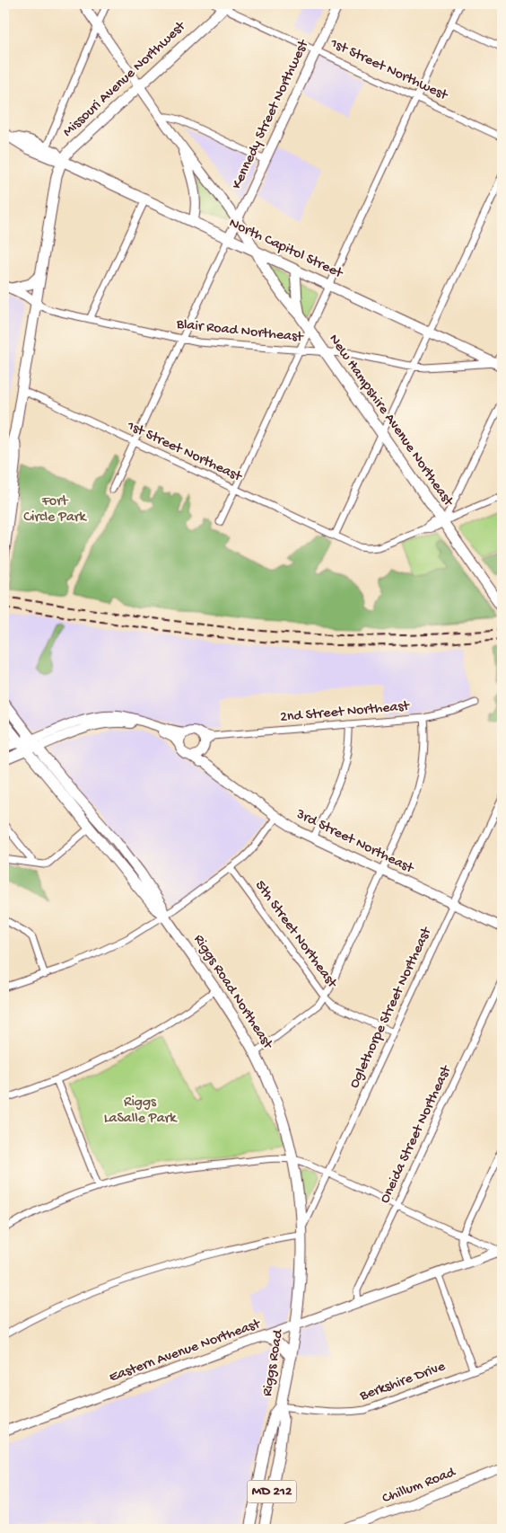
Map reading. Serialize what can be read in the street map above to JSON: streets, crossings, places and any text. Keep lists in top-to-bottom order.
{
  "streets": {
    "main road": [
      "Missouri Avenue Northwest",
      "North Capitol Street",
      "New Hampshire Avenue Northeast",
      "Riggs Road Northeast",
      "Riggs Road",
      "MD 212"
    ],
    "street": [
      "1st Street Northwest",
      "Kennedy Street Northwest",
      "Blair Road Northeast",
      "1st Street Northeast",
      "2nd Street Northeast",
      "3rd Street Northeast",
      "5th Street Northeast",
      "Oglethorpe Street Northeast",
      "Oneida Street Northeast",
      "Eastern Avenue Northeast",
      "Berkshire Drive",
      "Chillum Road"
    ]
  },
  "crossings": [
    ["1st Street Northwest", "Missouri Avenue Northwest"],
    ["1st Street Northwest", "Kennedy Street Northwest"],
    ["Missouri Avenue Northwest", "North Capitol Street"],
    ["Kennedy Street Northwest", "North Capitol Street"],
    ["North Capitol Street", "Blair Road Northeast"],
    ["North Capitol Street", "New Hampshire Avenue Northeast"],
    ["Blair Road Northeast", "New Hampshire Avenue Northeast"],
    ["New Hampshire Avenue Northeast", "1st Street Northeast"],
    ["2nd Street Northeast", "3rd Street Northeast"],
    ["3rd Street Northeast", "Oglethorpe Street Northeast"],
    ["5th Street Northeast", "Oglethorpe Street Northeast"],
    ["Riggs Road Northeast", "Oglethorpe Street Northeast"],
    ["Riggs Road Northeast", "Eastern Avenue Northeast"],
    ["Riggs Road Northeast", "Riggs Road"],
    ["Oneida Street Northeast", "Eastern Avenue Northeast"],
    ["Eastern Avenue Northeast", "Riggs Road"],
    ["Riggs Road", "Berkshire Drive"]
  ],
  "parks": ["Fort Circle Park", "Riggs LaSalle Park"]
}
